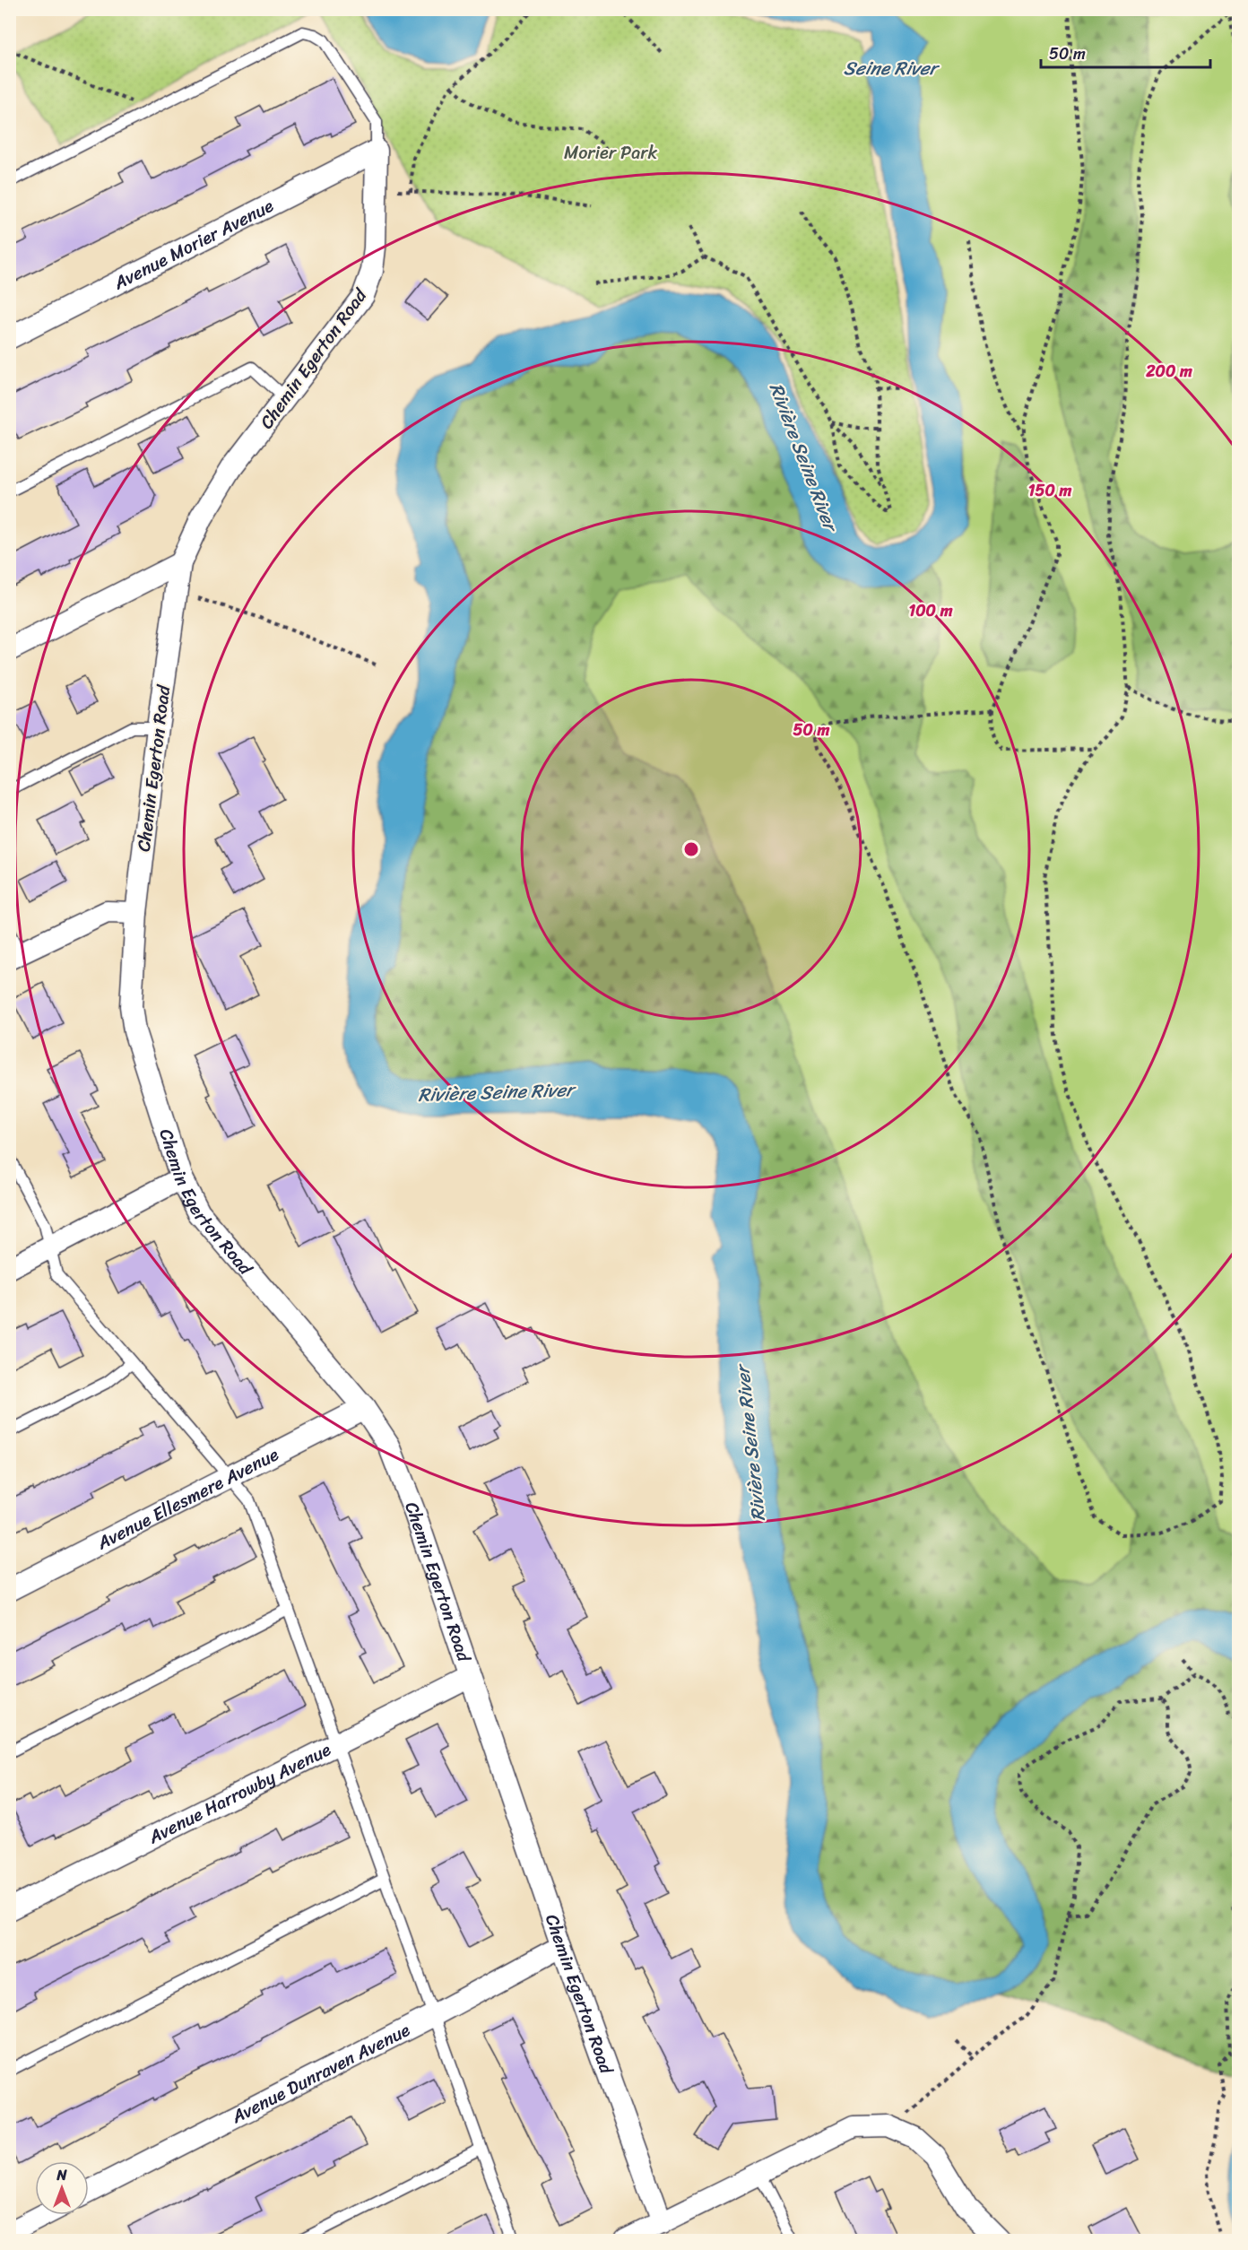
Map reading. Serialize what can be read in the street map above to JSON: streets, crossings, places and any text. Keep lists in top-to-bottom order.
{
  "streets": {
    "street": [
      "Avenue Morier Avenue",
      "Chemin Egerton Road",
      "Avenue Ellesmere Avenue",
      "Avenue Harrowby Avenue",
      "Avenue Dunraven Avenue"
    ]
  },
  "crossings": [
    ["Avenue Morier Avenue", "Chemin Egerton Road"],
    ["Chemin Egerton Road", "Avenue Ellesmere Avenue"],
    ["Chemin Egerton Road", "Avenue Harrowby Avenue"],
    ["Chemin Egerton Road", "Avenue Dunraven Avenue"]
  ],
  "water": ["Seine River", "Rivière Seine River"],
  "parks": ["Morier Park"],
  "scale_bar": "50 m",
  "north": "top",
  "rings": [
    "200 m",
    "150 m",
    "100 m",
    "50 m"
  ]
}
